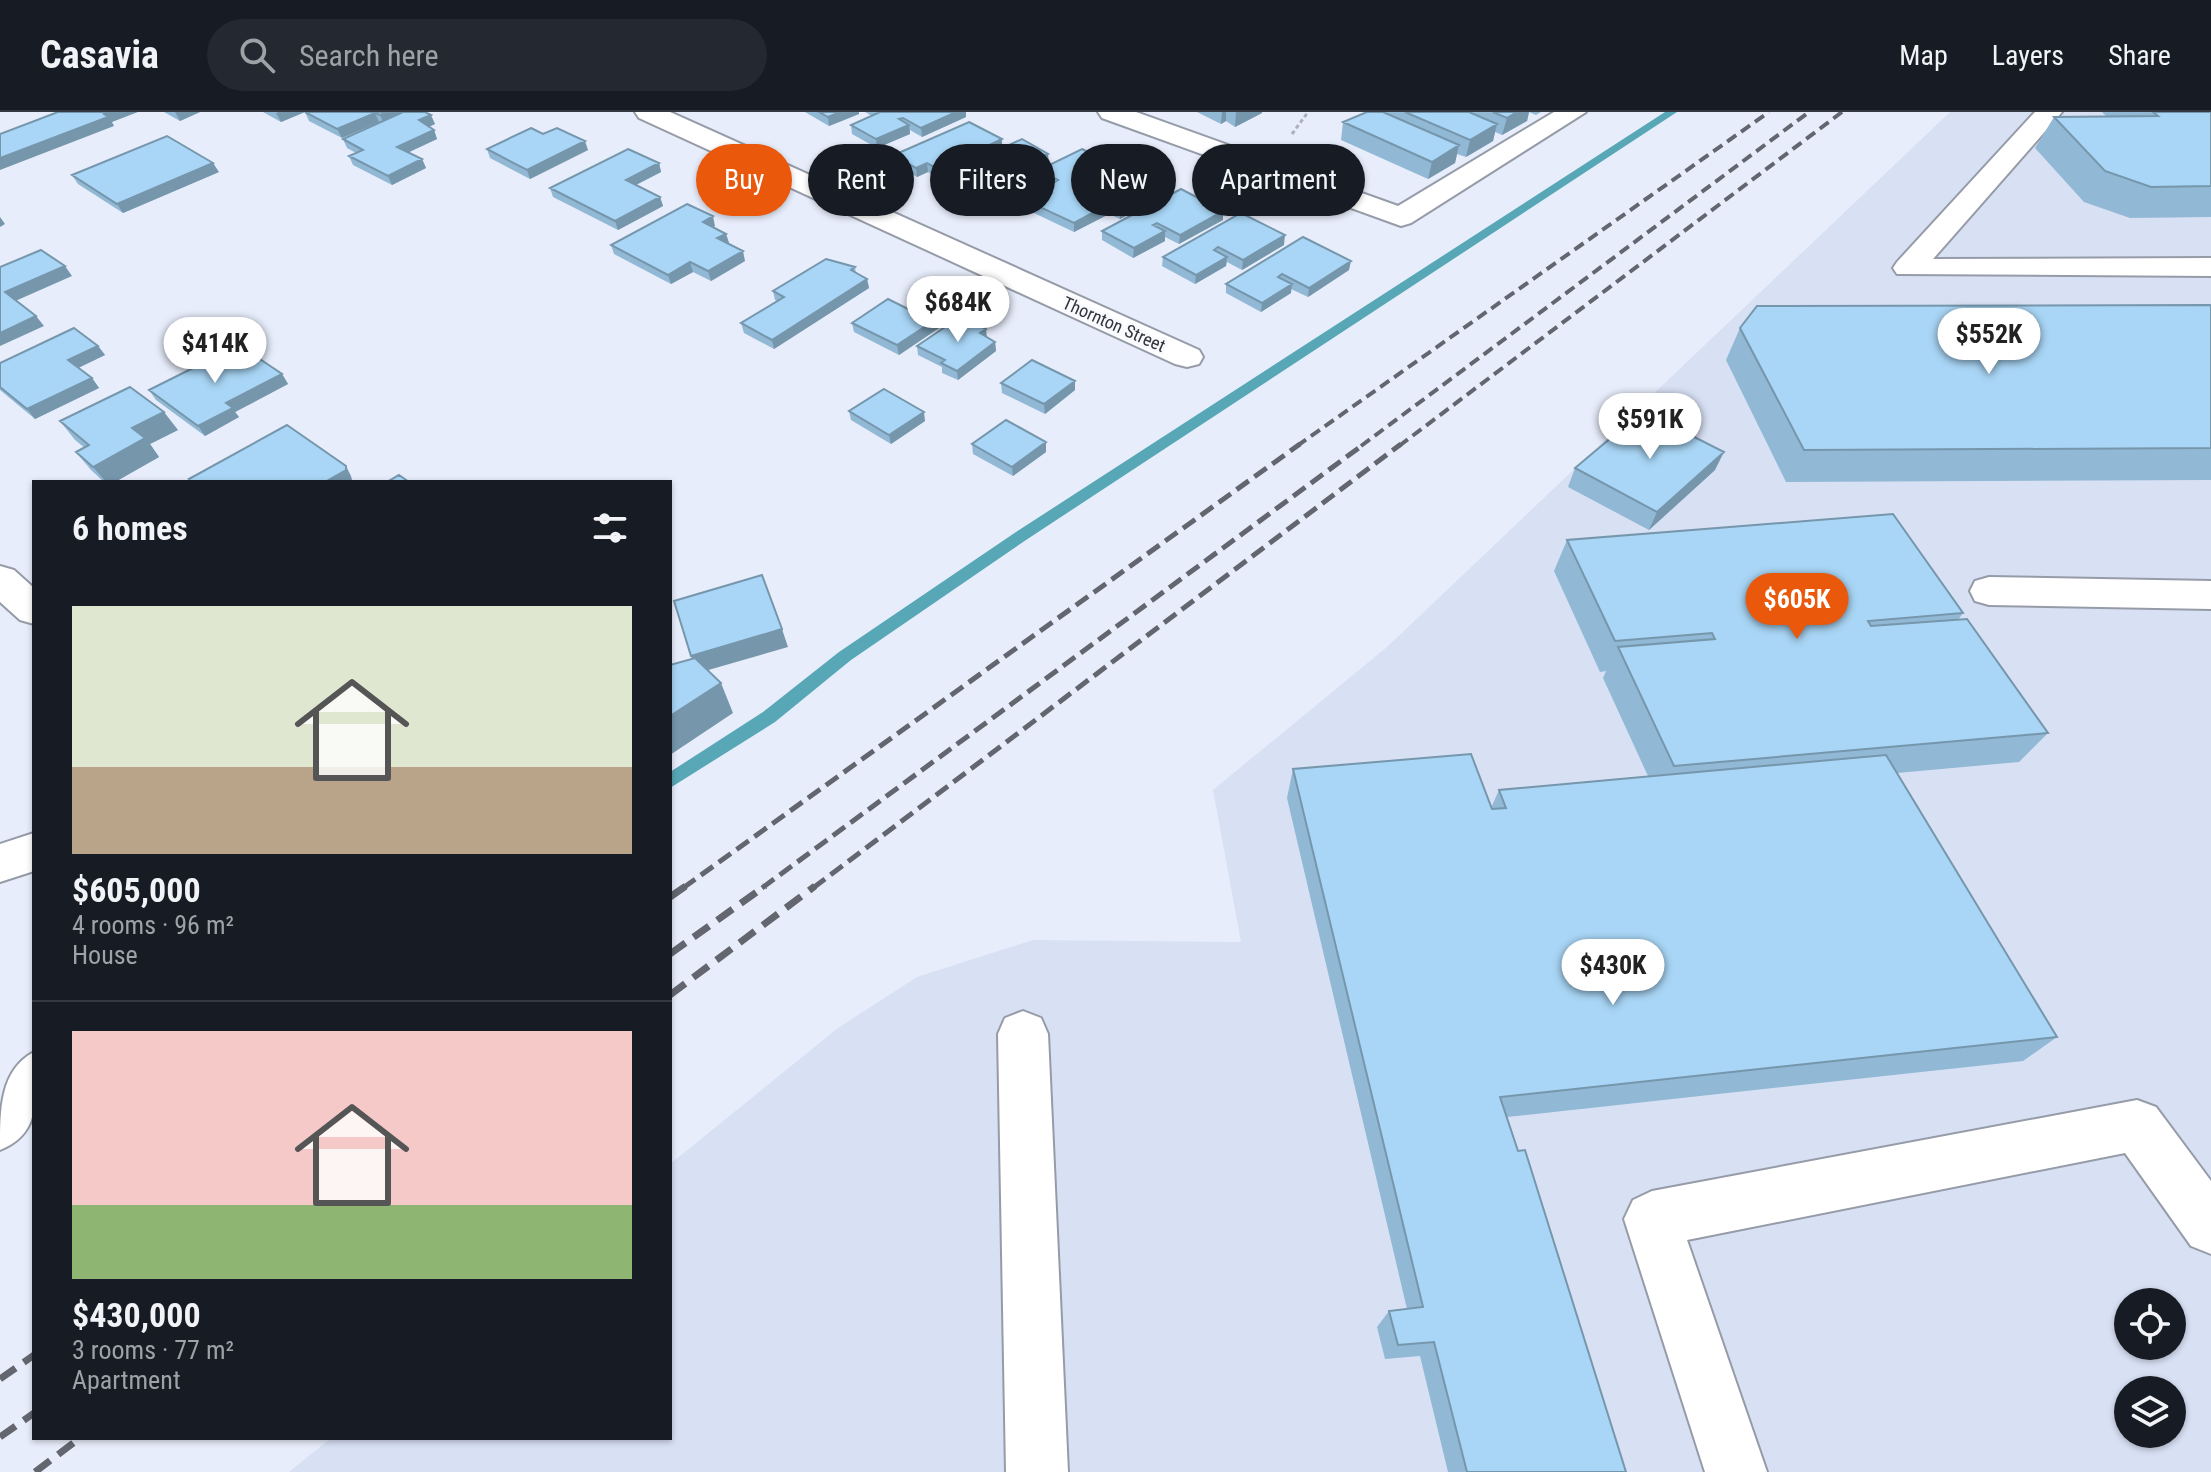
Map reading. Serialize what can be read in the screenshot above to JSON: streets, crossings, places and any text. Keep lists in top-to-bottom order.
{
  "streets": {
    "street": ["Thornton Street"]
  },
  "page": {
    "header": "Casavia",
    "search": "Search here",
    "nav": ["Map", "Layers", "Share"],
    "chip": [
      "Buy",
      "Rent",
      "Filters",
      "New",
      "Apartment"
    ],
    "price": [
      "$684K",
      "$552K",
      "$414K",
      "$591K",
      "$605K",
      "$430K"
    ],
    "heading": "6 homes",
    "list": [
      {
        "name": "$605,000",
        "note": "4 rooms · 96 m² · House"
      },
      {
        "name": "$430,000",
        "note": "3 rooms · 77 m² · Apartment"
      }
    ]
  }
}
